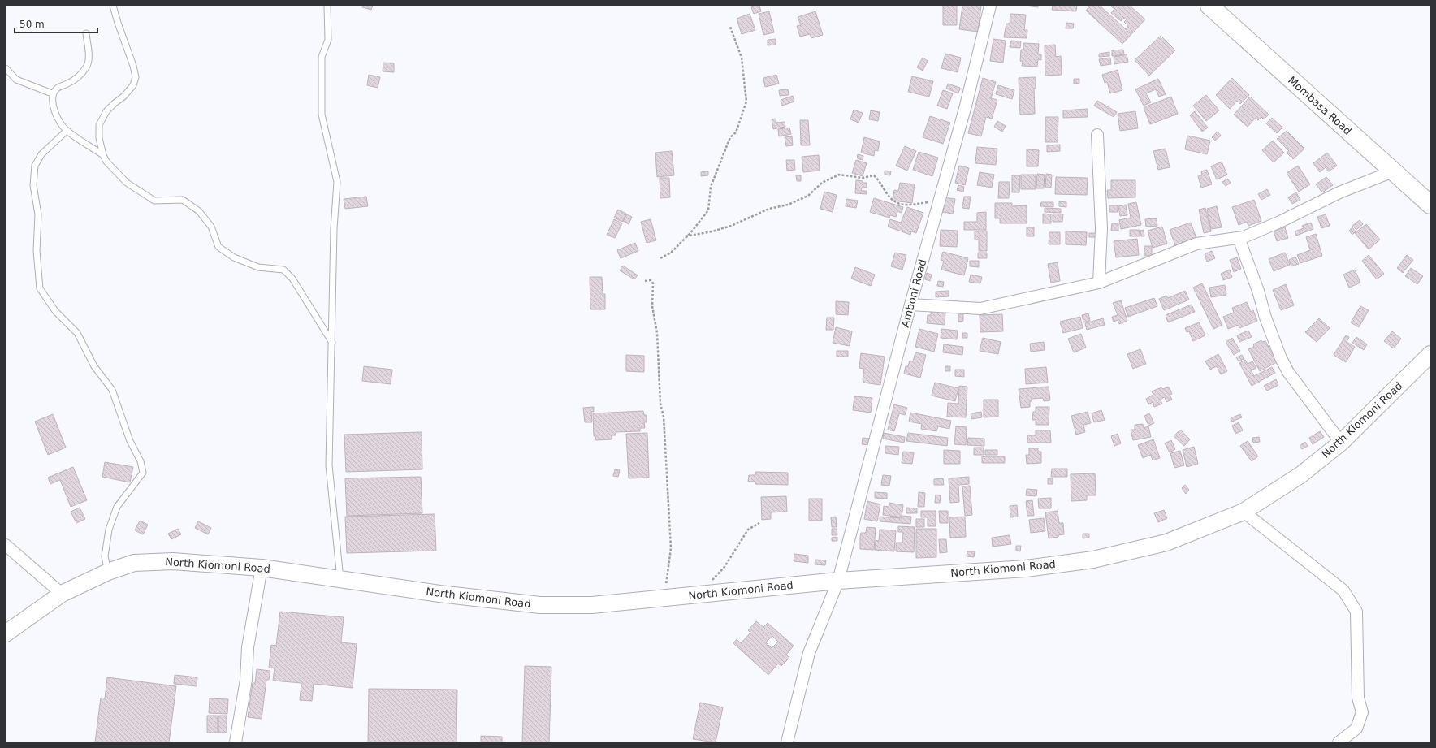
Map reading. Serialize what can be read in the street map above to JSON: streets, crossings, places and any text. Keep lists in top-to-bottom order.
{
  "streets": {
    "highway": ["Mombasa Road"],
    "main road": ["North Kiomoni Road"],
    "street": ["Amboni Road"]
  },
  "crossings": [
    ["Amboni Road", "North Kiomoni Road"]
  ],
  "scale_bar": "50 m"
}
